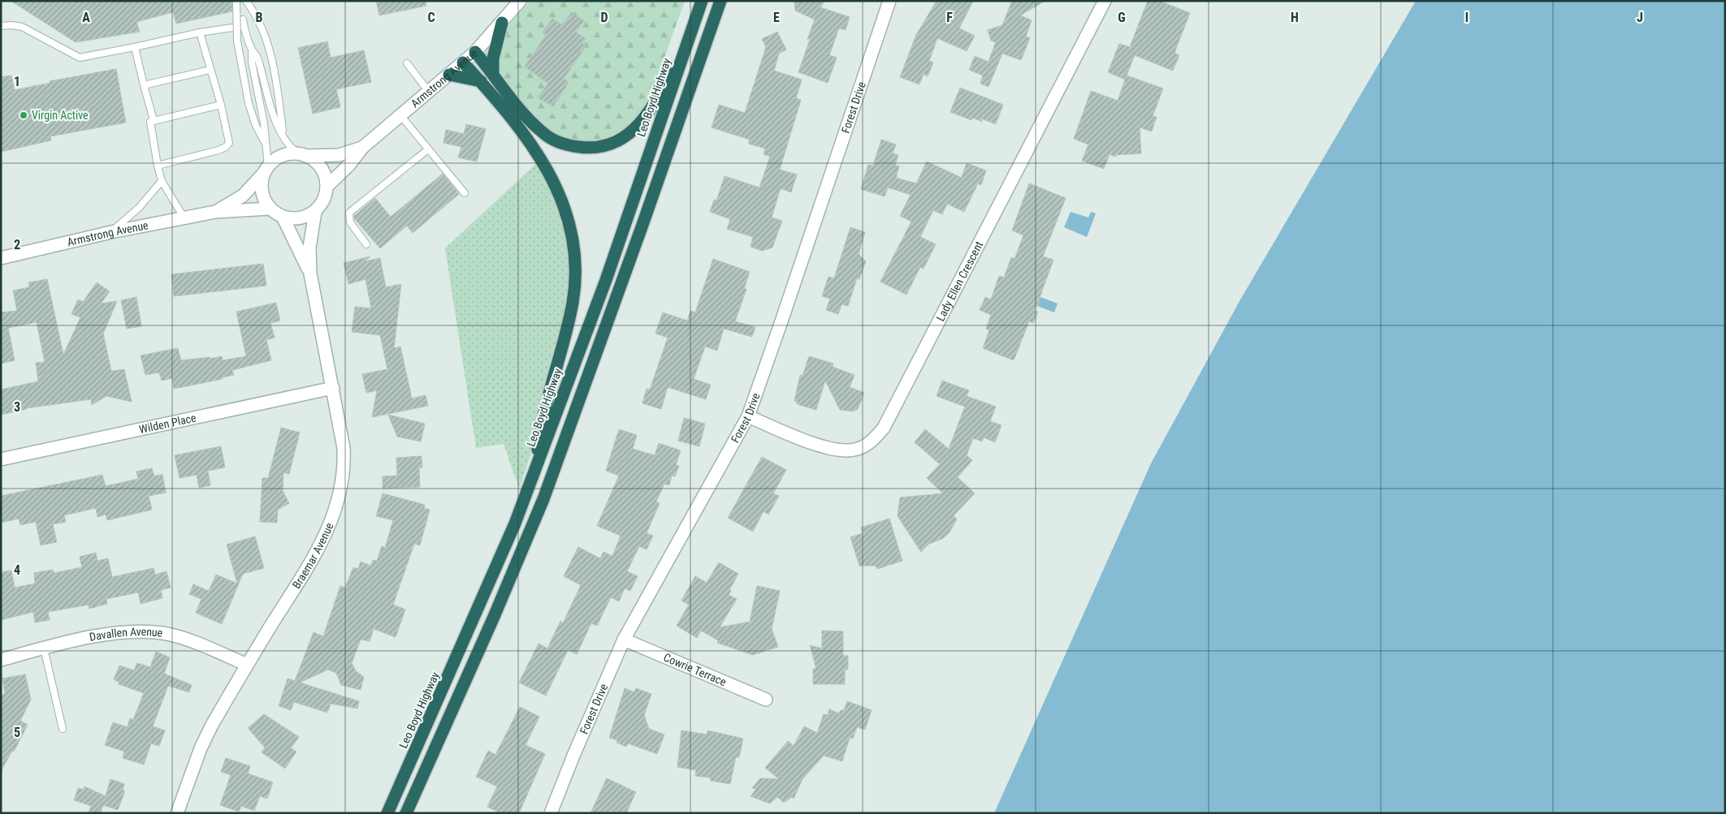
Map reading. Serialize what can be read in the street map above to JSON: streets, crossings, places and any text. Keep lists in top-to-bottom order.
{
  "streets": {
    "highway": ["Leo Boyd Highway"],
    "street": [
      "Armstrong Avenue",
      "Forest Drive",
      "Lady Ellen Crescent",
      "Wilden Place",
      "Braemar Avenue",
      "Davallen Avenue",
      "Cowrie Terrace"
    ]
  },
  "crossings": [
    ["Armstrong Avenue", "Braemar Avenue"],
    ["Forest Drive", "Lady Ellen Crescent"],
    ["Forest Drive", "Cowrie Terrace"],
    ["Wilden Place", "Braemar Avenue"],
    ["Braemar Avenue", "Davallen Avenue"]
  ],
  "places": ["Virgin Active"],
  "grid": {
    "columns": [
      "A",
      "B",
      "C",
      "D",
      "E",
      "F",
      "G",
      "H",
      "I",
      "J"
    ],
    "rows": [
      "1",
      "2",
      "3",
      "4",
      "5"
    ]
  }
}
